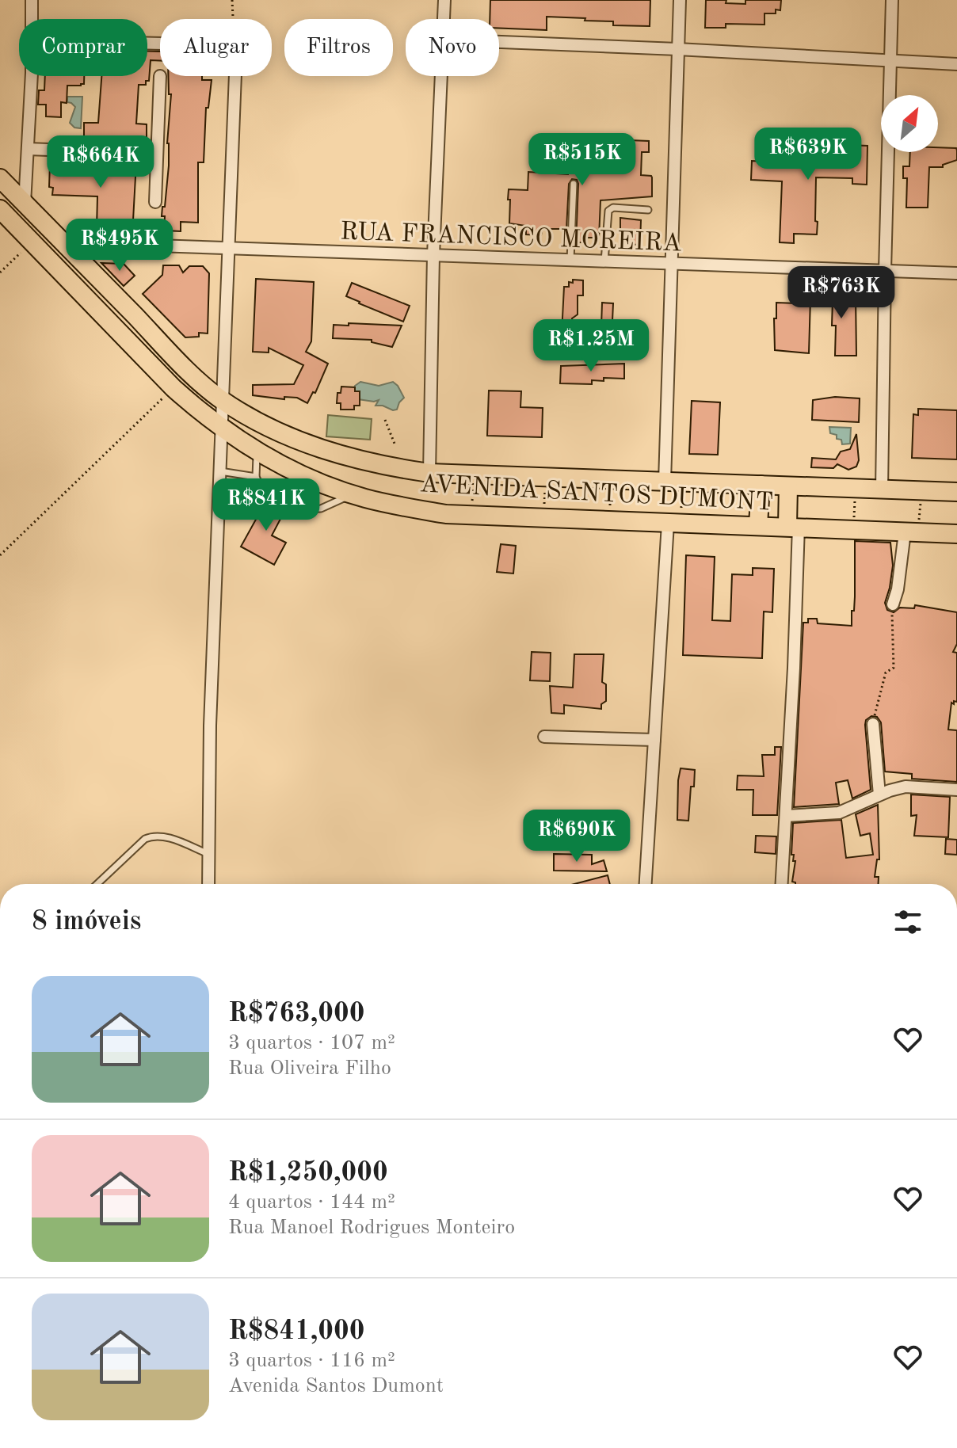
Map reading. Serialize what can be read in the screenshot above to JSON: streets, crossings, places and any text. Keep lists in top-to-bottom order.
{
  "streets": {
    "main road": ["AVENIDA SANTOS DUMONT"],
    "street": ["RUA FRANCISCO MOREIRA"]
  },
  "crossings": [
    ["RUA FRANCISCO MOREIRA", "AVENIDA SANTOS DUMONT"]
  ],
  "north": "top right",
  "page": {
    "chip": [
      "Comprar",
      "Alugar",
      "Filtros",
      "Novo"
    ],
    "price": [
      "R$639K",
      "R$515K",
      "R$664K",
      "R$495K",
      "R$763K",
      "R$1.25M",
      "R$841K",
      "R$690K"
    ],
    "heading": "8 imóveis",
    "list": [
      {
        "name": "R$763,000",
        "note": "3 quartos · 107 m² · Rua Oliveira Filho"
      },
      {
        "name": "R$1,250,000",
        "note": "4 quartos · 144 m² · Rua Manoel Rodrigues Monteiro"
      },
      {
        "name": "R$841,000",
        "note": "3 quartos · 116 m² · Avenida Santos Dumont"
      }
    ]
  }
}
